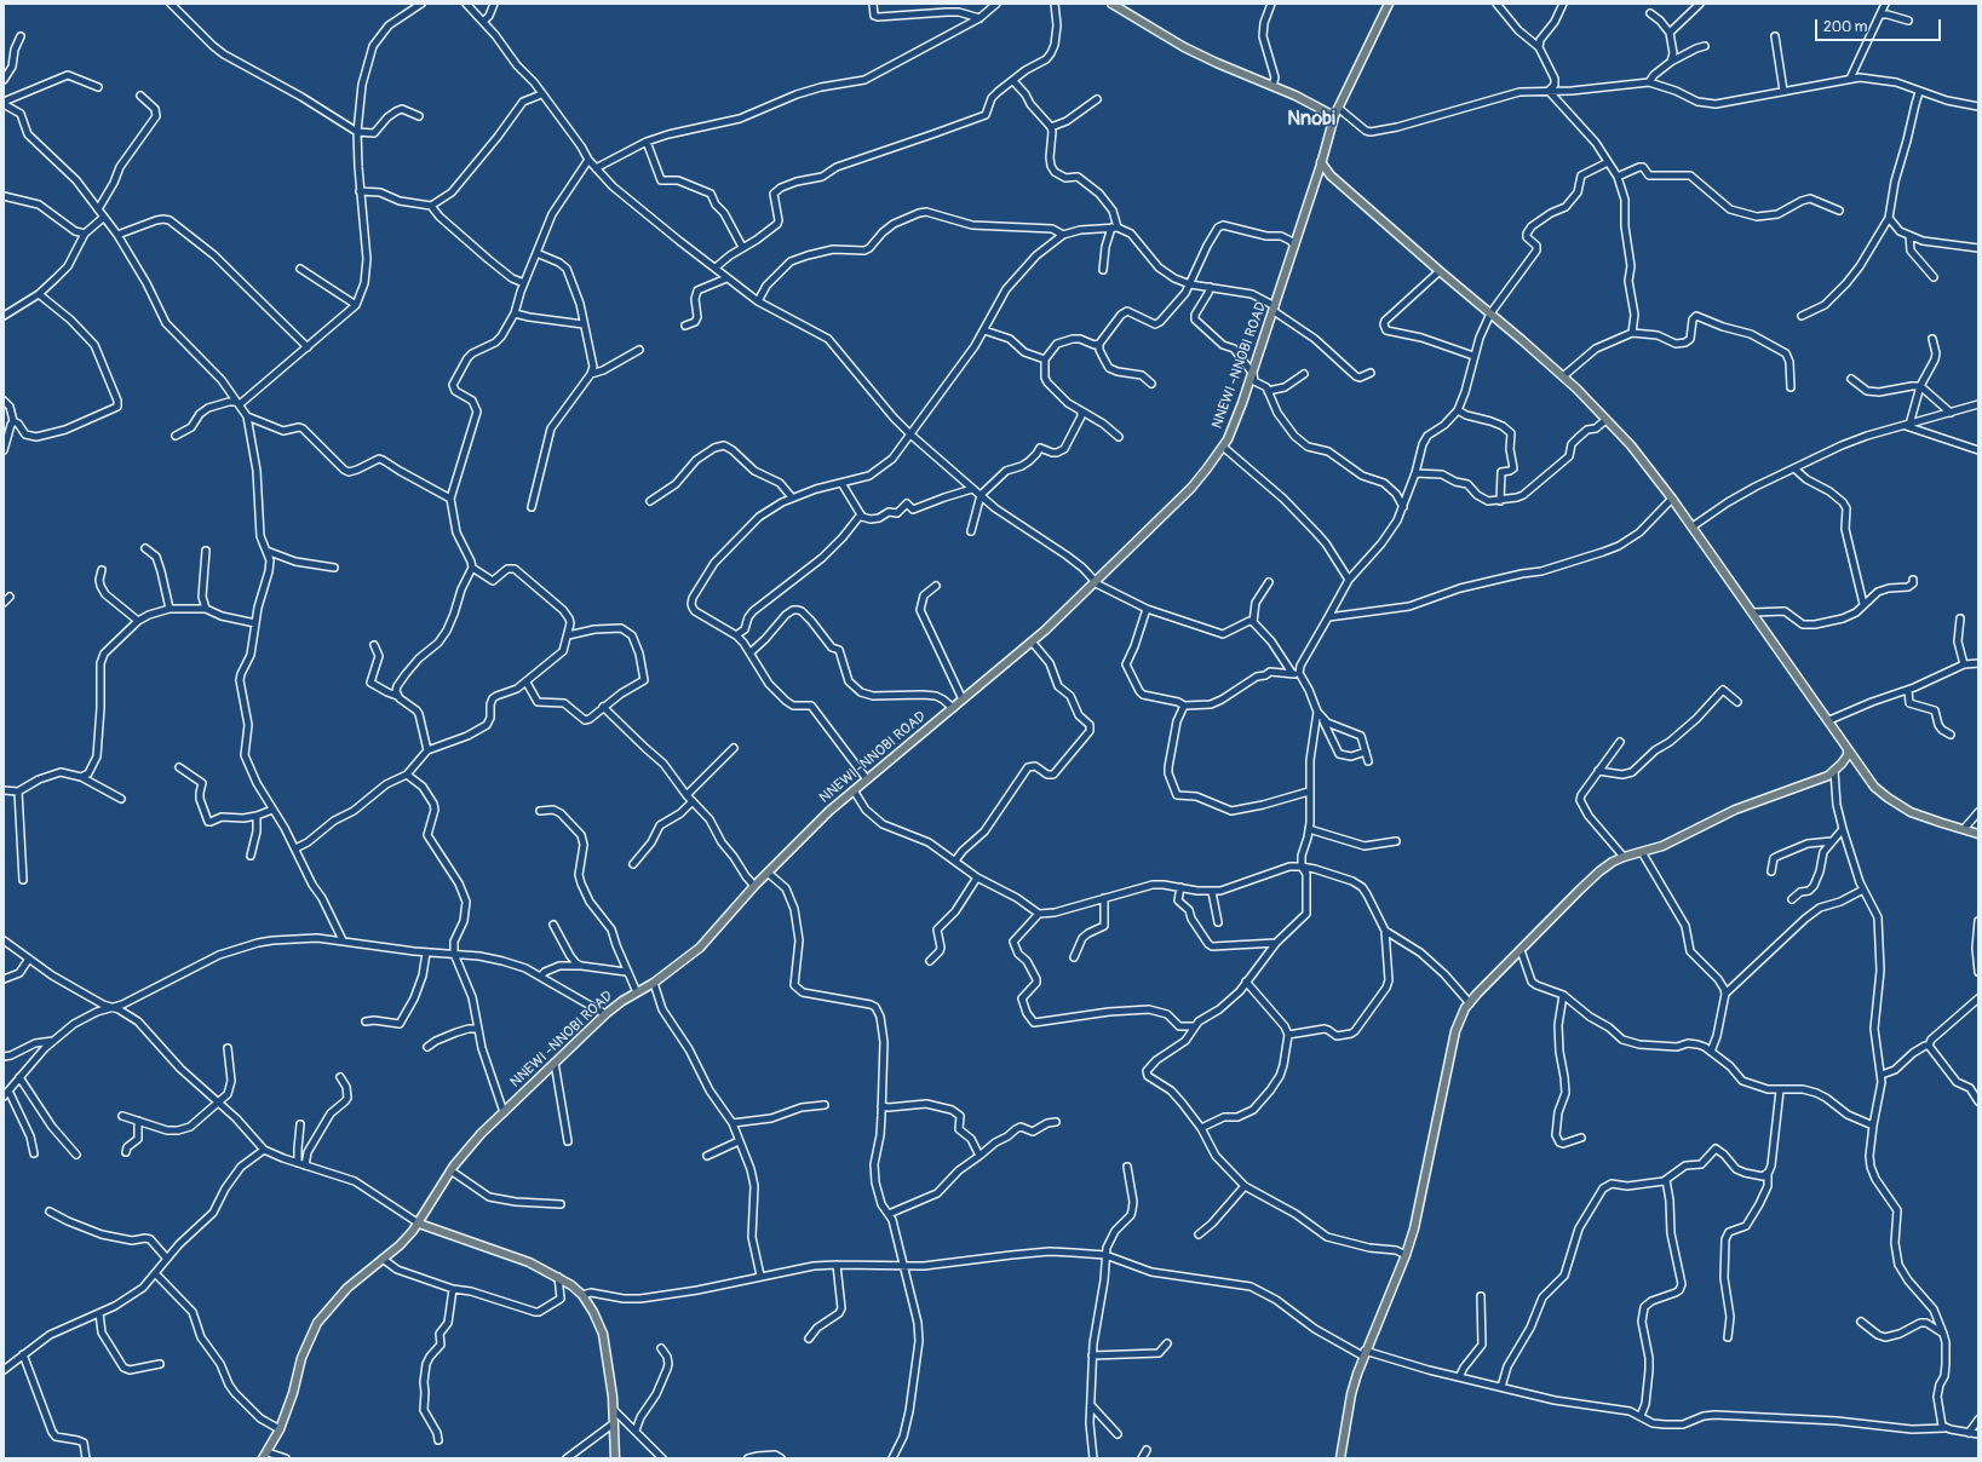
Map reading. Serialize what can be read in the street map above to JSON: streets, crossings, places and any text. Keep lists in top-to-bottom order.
{
  "streets": {
    "main road": ["NNEWI -NNOBI ROAD"]
  },
  "districts": ["Nnobi"],
  "scale_bar": "200 m"
}
